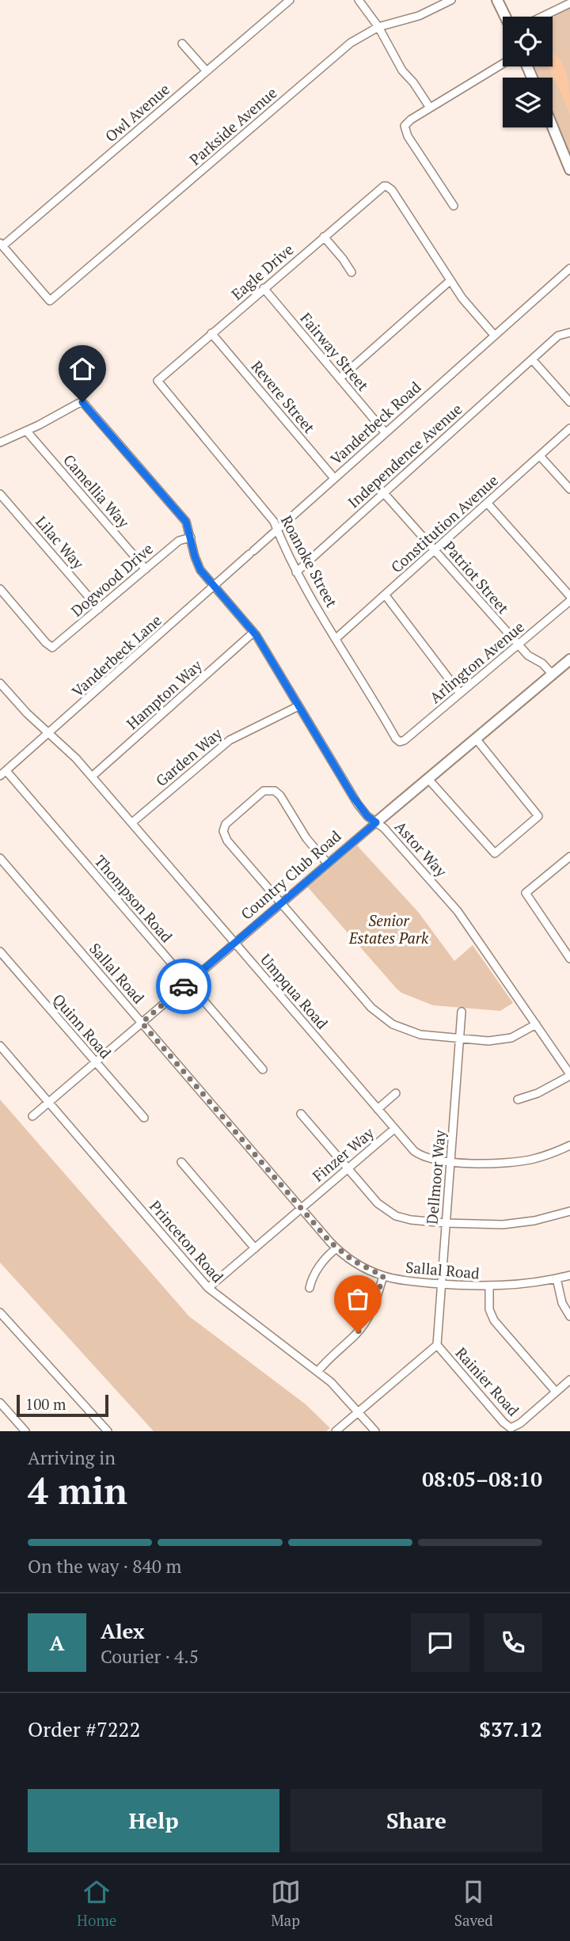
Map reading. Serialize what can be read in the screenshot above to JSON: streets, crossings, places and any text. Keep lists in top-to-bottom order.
{
  "streets": {
    "street": [
      "Owl Avenue",
      "Parkside Avenue",
      "Eagle Drive",
      "Fairway Street",
      "Revere Street",
      "Vanderbeck Road",
      "Independence Avenue",
      "Camellia Way",
      "Constitution Avenue",
      "Lilac Way",
      "Roanoke Street",
      "Patriot Street",
      "Dogwood Drive",
      "Vanderbeck Lane",
      "Arlington Avenue",
      "Hampton Way",
      "Garden Way",
      "Astor Way",
      "Country Club Road",
      "Thompson Road",
      "Sallal Road",
      "Umpqua Road",
      "Quinn Road",
      "Finzer Way",
      "Dellmoor Way",
      "Princeton Road",
      "Rainier Road"
    ]
  },
  "crossings": [
    ["Owl Avenue", "Parkside Avenue"],
    ["Eagle Drive", "Fairway Street"],
    ["Eagle Drive", "Revere Street"],
    ["Eagle Drive", "Roanoke Street"],
    ["Fairway Street", "Vanderbeck Road"],
    ["Revere Street", "Vanderbeck Road"],
    ["Vanderbeck Road", "Roanoke Street"],
    ["Vanderbeck Road", "Vanderbeck Lane"],
    ["Independence Avenue", "Roanoke Street"],
    ["Independence Avenue", "Patriot Street"],
    ["Camellia Way", "Dogwood Drive"],
    ["Camellia Way", "Astor Way"],
    ["Constitution Avenue", "Roanoke Street"],
    ["Constitution Avenue", "Patriot Street"],
    ["Lilac Way", "Dogwood Drive"],
    ["Roanoke Street", "Arlington Avenue"],
    ["Patriot Street", "Arlington Avenue"],
    ["Patriot Street", "Country Club Road"],
    ["Dogwood Drive", "Astor Way"],
    ["Vanderbeck Lane", "Astor Way"],
    ["Vanderbeck Lane", "Thompson Road"],
    ["Vanderbeck Lane", "Umpqua Road"],
    ["Hampton Way", "Astor Way"],
    ["Hampton Way", "Umpqua Road"],
    ["Garden Way", "Astor Way"],
    ["Garden Way", "Umpqua Road"],
    ["Astor Way", "Country Club Road"],
    ["Country Club Road", "Thompson Road"],
    ["Country Club Road", "Sallal Road"],
    ["Country Club Road", "Umpqua Road"],
    ["Country Club Road", "Quinn Road"],
    ["Country Club Road", "Princeton Road"],
    ["Sallal Road", "Finzer Way"],
    ["Sallal Road", "Dellmoor Way"],
    ["Umpqua Road", "Finzer Way"],
    ["Umpqua Road", "Dellmoor Way"],
    ["Finzer Way", "Princeton Road"],
    ["Dellmoor Way", "Rainier Road"],
    ["Princeton Road", "Rainier Road"]
  ],
  "parks": ["Senior Estates Park"],
  "scale_bar": "100 m",
  "page": {
    "scale": "100 m",
    "heading": ["4 min", "Arriving in", "08:05–08:10"],
    "panel": [
      "Alex",
      "Courier · 4.5",
      "Order #7222",
      "$37.12"
    ],
    "bar": "On the way · 840 m",
    "round": "A",
    "buttons": ["Help", "Share"],
    "tabs": ["Home", "Map", "Saved"]
  }
}
